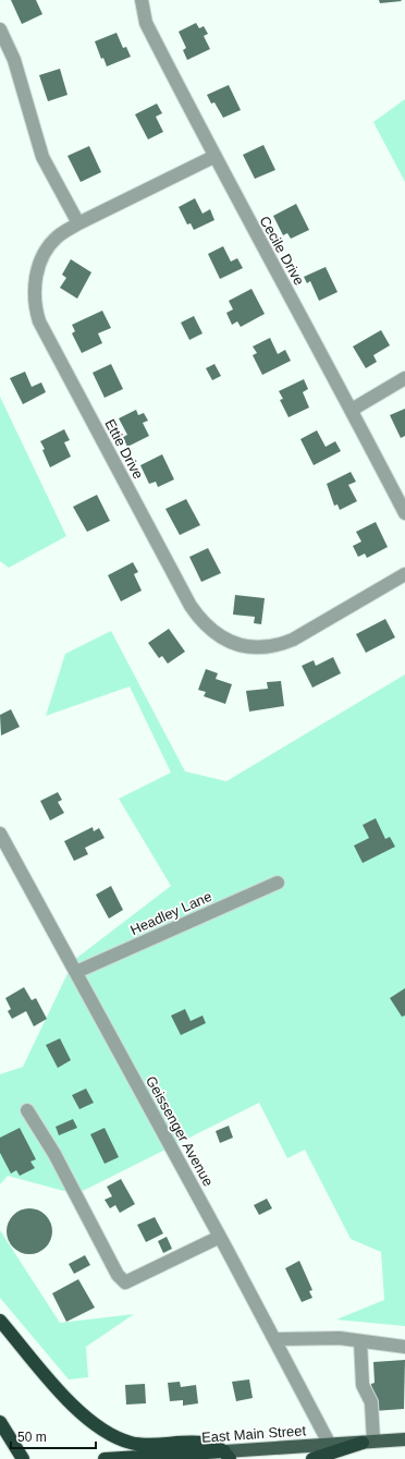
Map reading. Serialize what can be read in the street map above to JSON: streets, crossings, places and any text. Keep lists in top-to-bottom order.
{
  "streets": {
    "highway": ["East Main Street"],
    "street": [
      "Cecile Drive",
      "Ettie Drive",
      "Headley Lane",
      "Geissenger Avenue"
    ]
  },
  "crossings": [
    ["Cecile Drive", "Ettie Drive"],
    ["Headley Lane", "Geissenger Avenue"],
    ["Geissenger Avenue", "East Main Street"]
  ],
  "scale_bar": "50 m"
}
